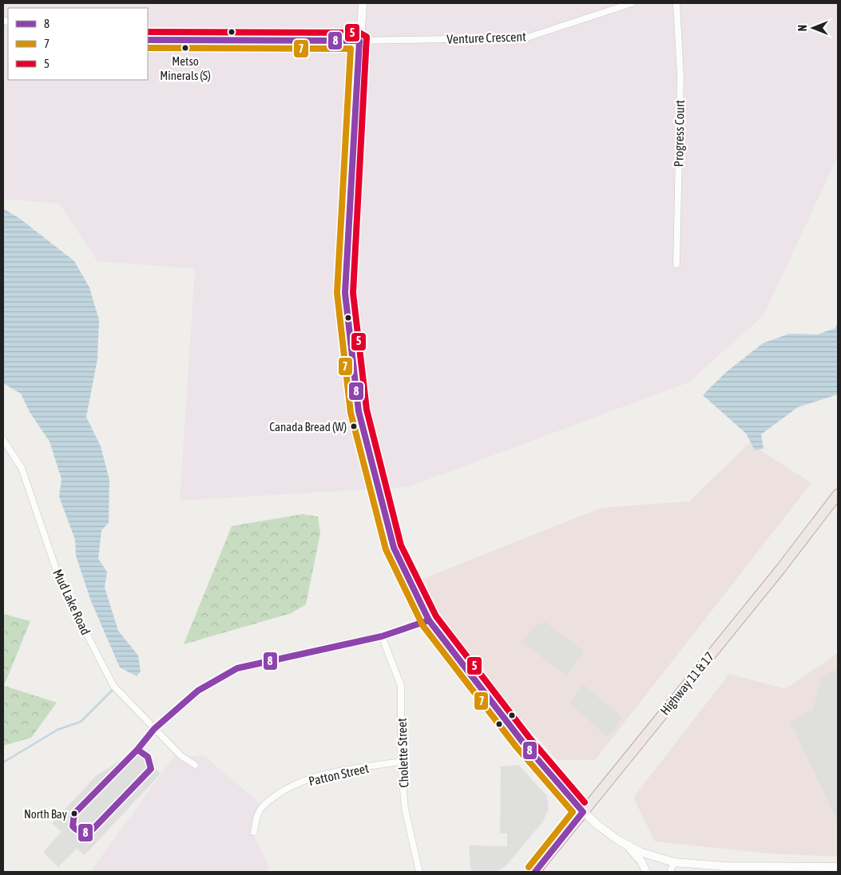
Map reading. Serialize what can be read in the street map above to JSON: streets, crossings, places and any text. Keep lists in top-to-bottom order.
{
  "streets": {
    "highway": ["Highway 11 & 17"],
    "street": [
      "Venture Crescent",
      "Progress Court",
      "Mud Lake Road",
      "Cholette Street",
      "Patton Street"
    ]
  },
  "crossings": [
    ["Cholette Street", "Patton Street"]
  ],
  "places": ["Metso Minerals (S)", "Canada Bread (W)", "North Bay"],
  "lines": ["transit line 5", "transit line 8", "transit line 7"],
  "legend": ["8", "7", "5"],
  "north": "left"
}
